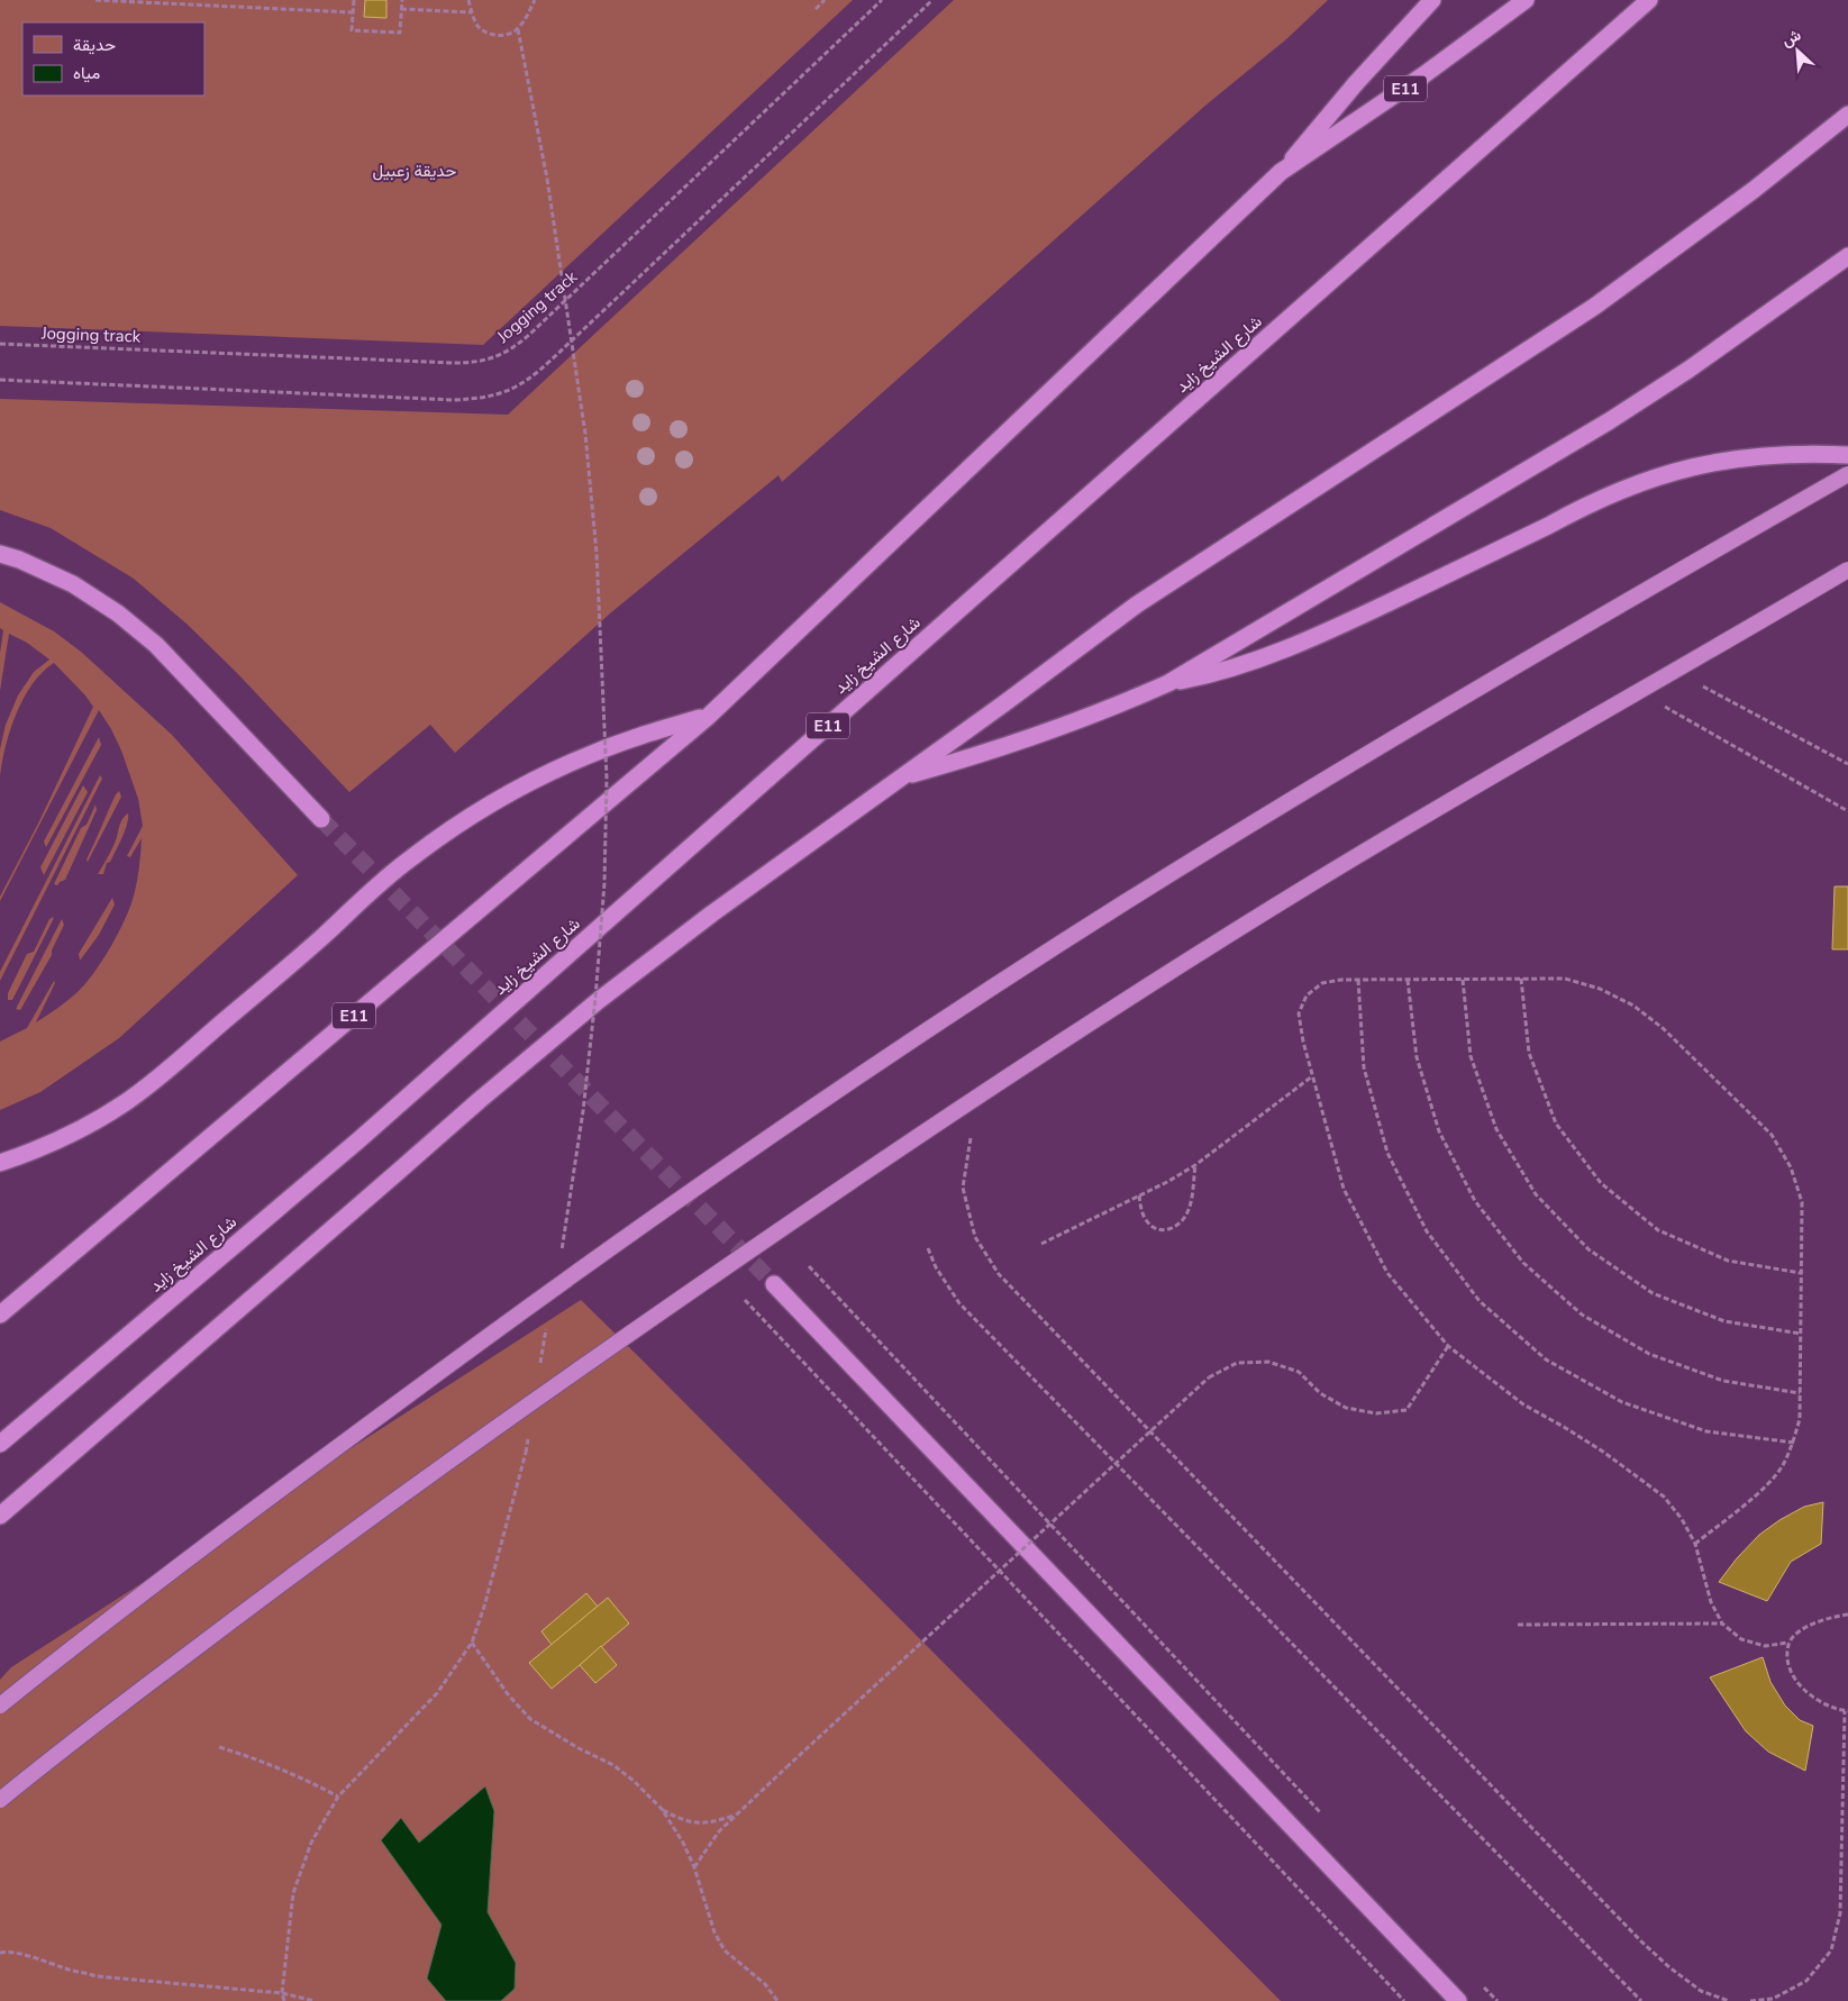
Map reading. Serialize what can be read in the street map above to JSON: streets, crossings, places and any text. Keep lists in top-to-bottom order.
{
  "streets": {
    "highway": ["E11", "شارع الشيخ زايد"],
    "path": ["Jogging track"]
  },
  "parks": ["حديقة زعبيل"],
  "legend": ["حديقة", "مياه"],
  "north": "top left"
}
